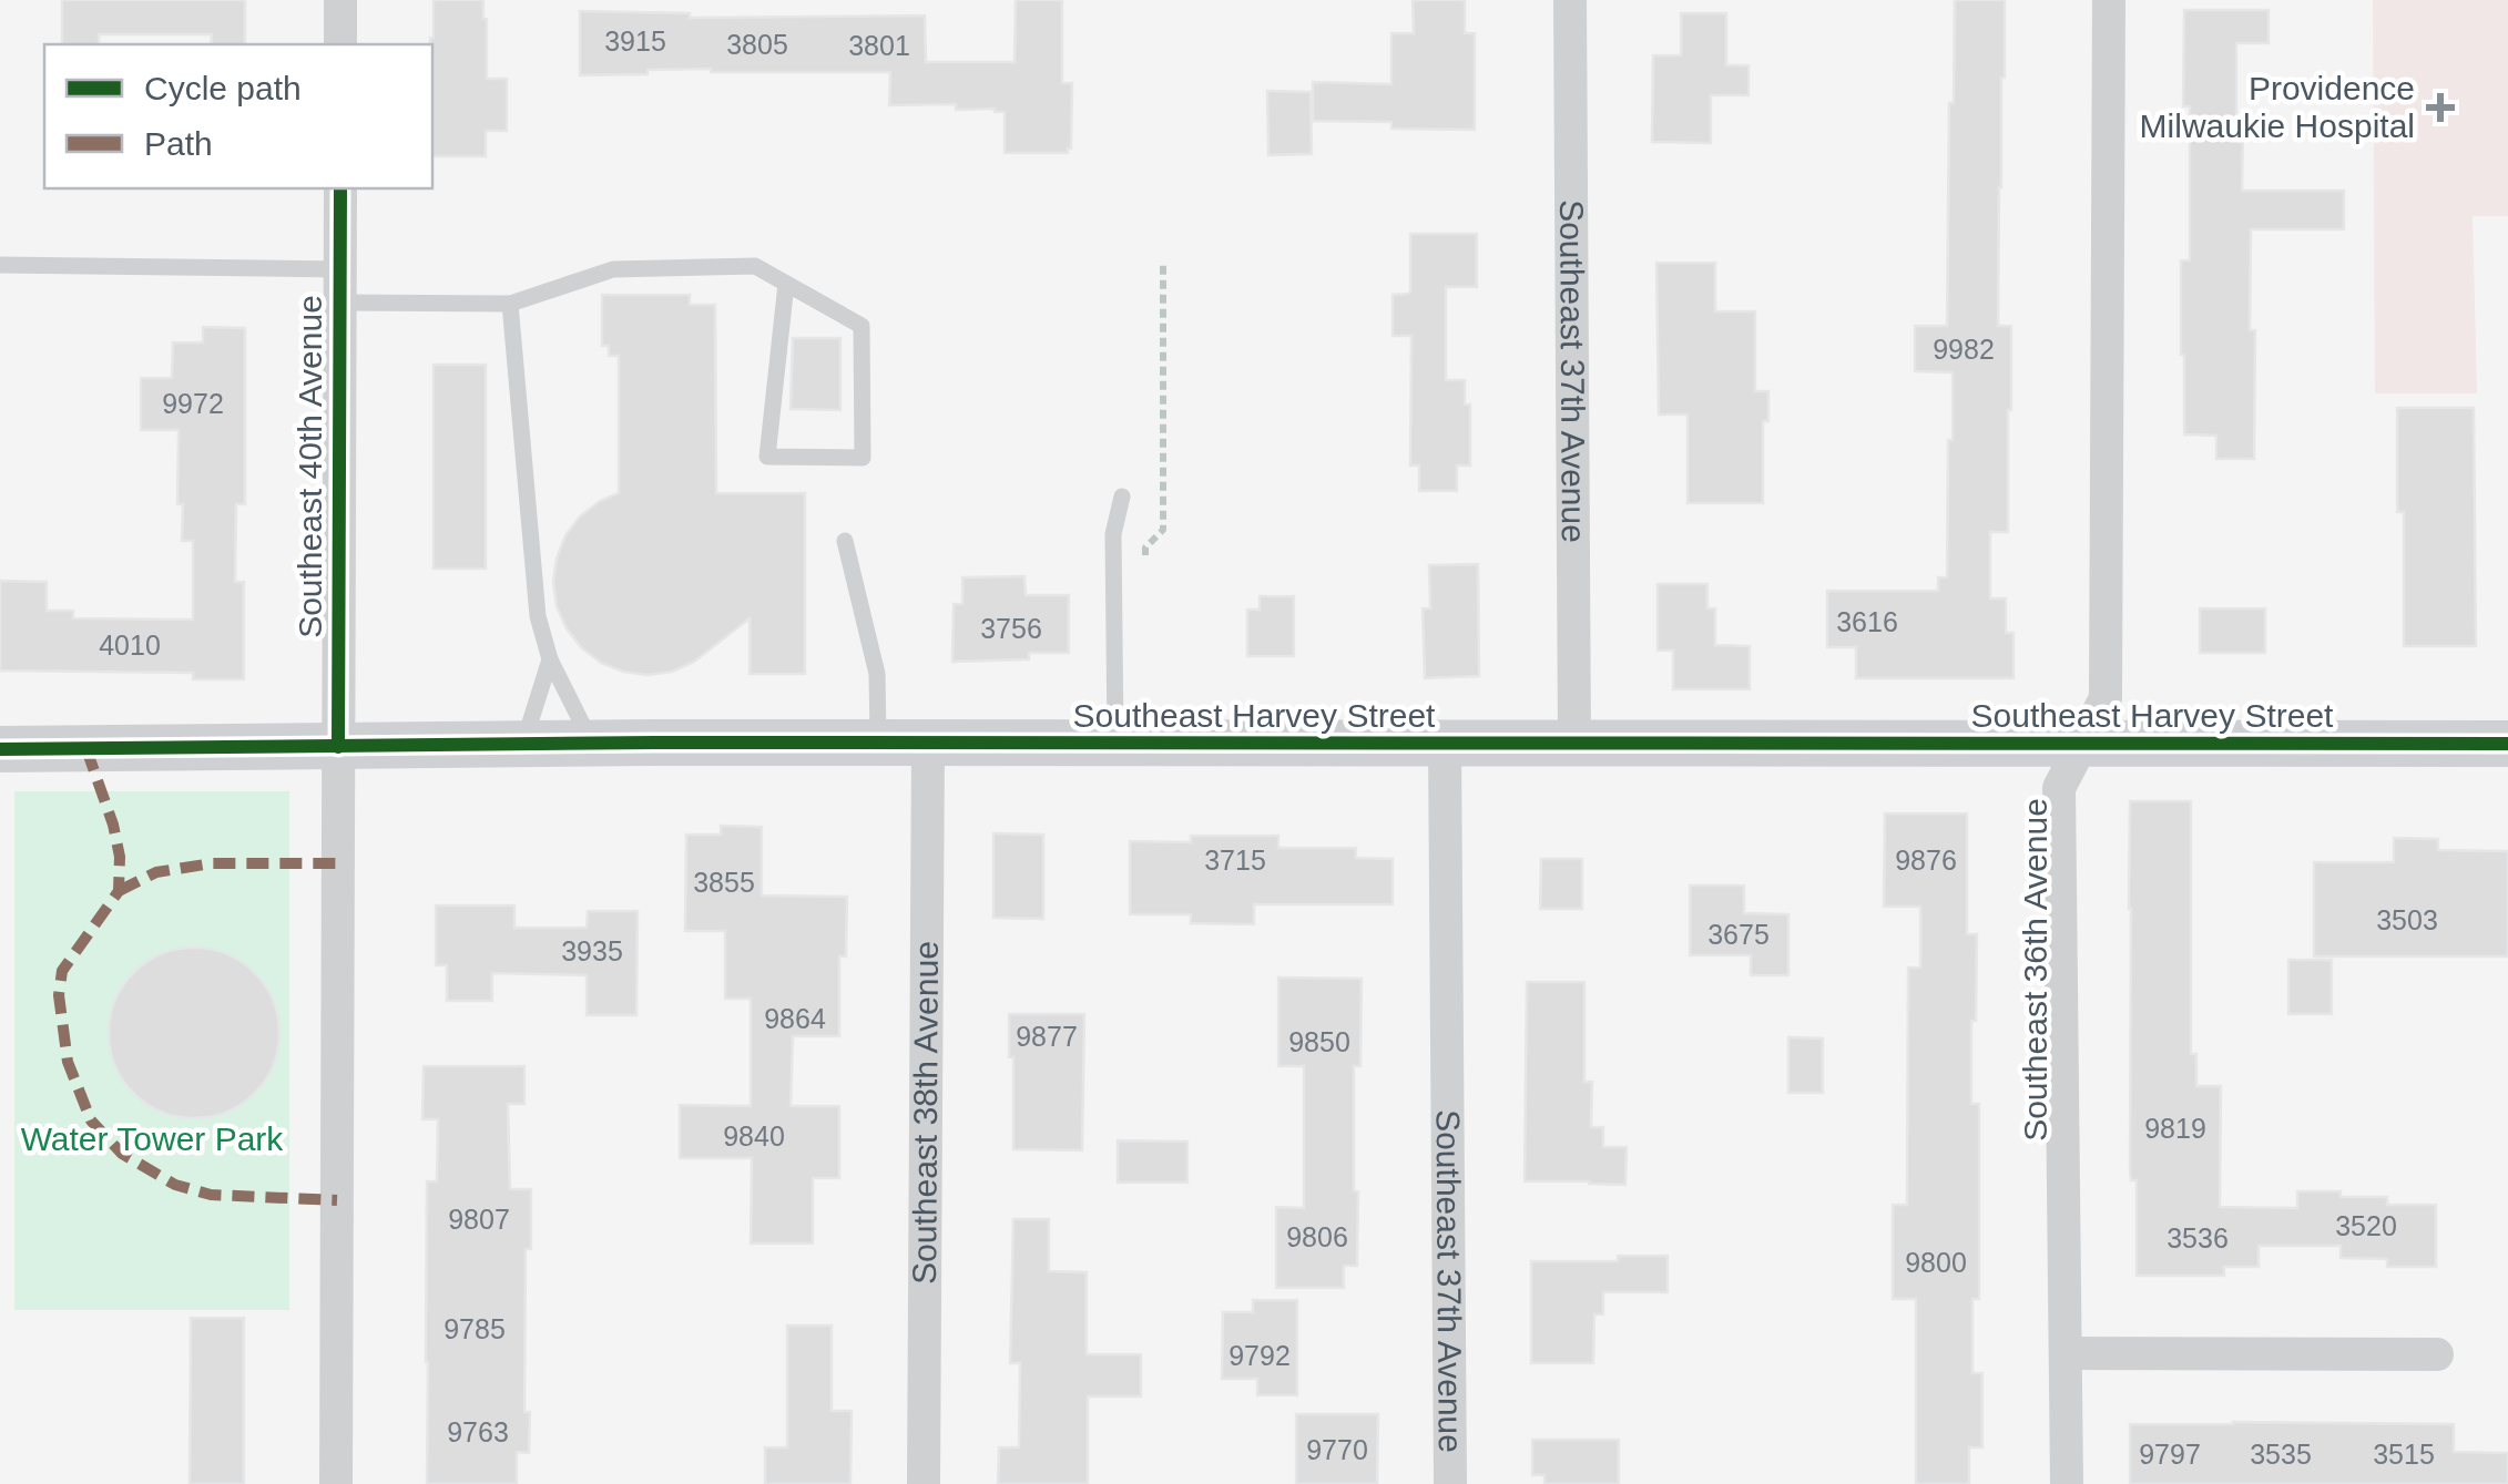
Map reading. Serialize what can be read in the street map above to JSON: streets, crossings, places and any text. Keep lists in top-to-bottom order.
{
  "streets": {
    "street": [
      "Southeast 37th Avenue",
      "Southeast 40th Avenue",
      "Southeast Harvey Street",
      "Southeast 36th Avenue",
      "Southeast 38th Avenue"
    ]
  },
  "crossings": [
    ["Southeast 37th Avenue", "Southeast Harvey Street"],
    ["Southeast 40th Avenue", "Southeast Harvey Street"],
    ["Southeast Harvey Street", "Southeast 36th Avenue"],
    ["Southeast Harvey Street", "Southeast 38th Avenue"]
  ],
  "parks": ["Water Tower Park"],
  "places": {
    "health": ["Providence Milwaukie Hospital"]
  },
  "house_numbers": [
    "3915",
    "3805",
    "3801",
    "9982",
    "9972",
    "3616",
    "3756",
    "4010",
    "3715",
    "9876",
    "3855",
    "3503",
    "3675",
    "3935",
    "9864",
    "9877",
    "9850",
    "9819",
    "9840",
    "9807",
    "3520",
    "9806",
    "3536",
    "9800",
    "9785",
    "9792",
    "9763",
    "9770",
    "9797",
    "3535",
    "3515"
  ],
  "legend": ["Cycle path", "Path"]
}
